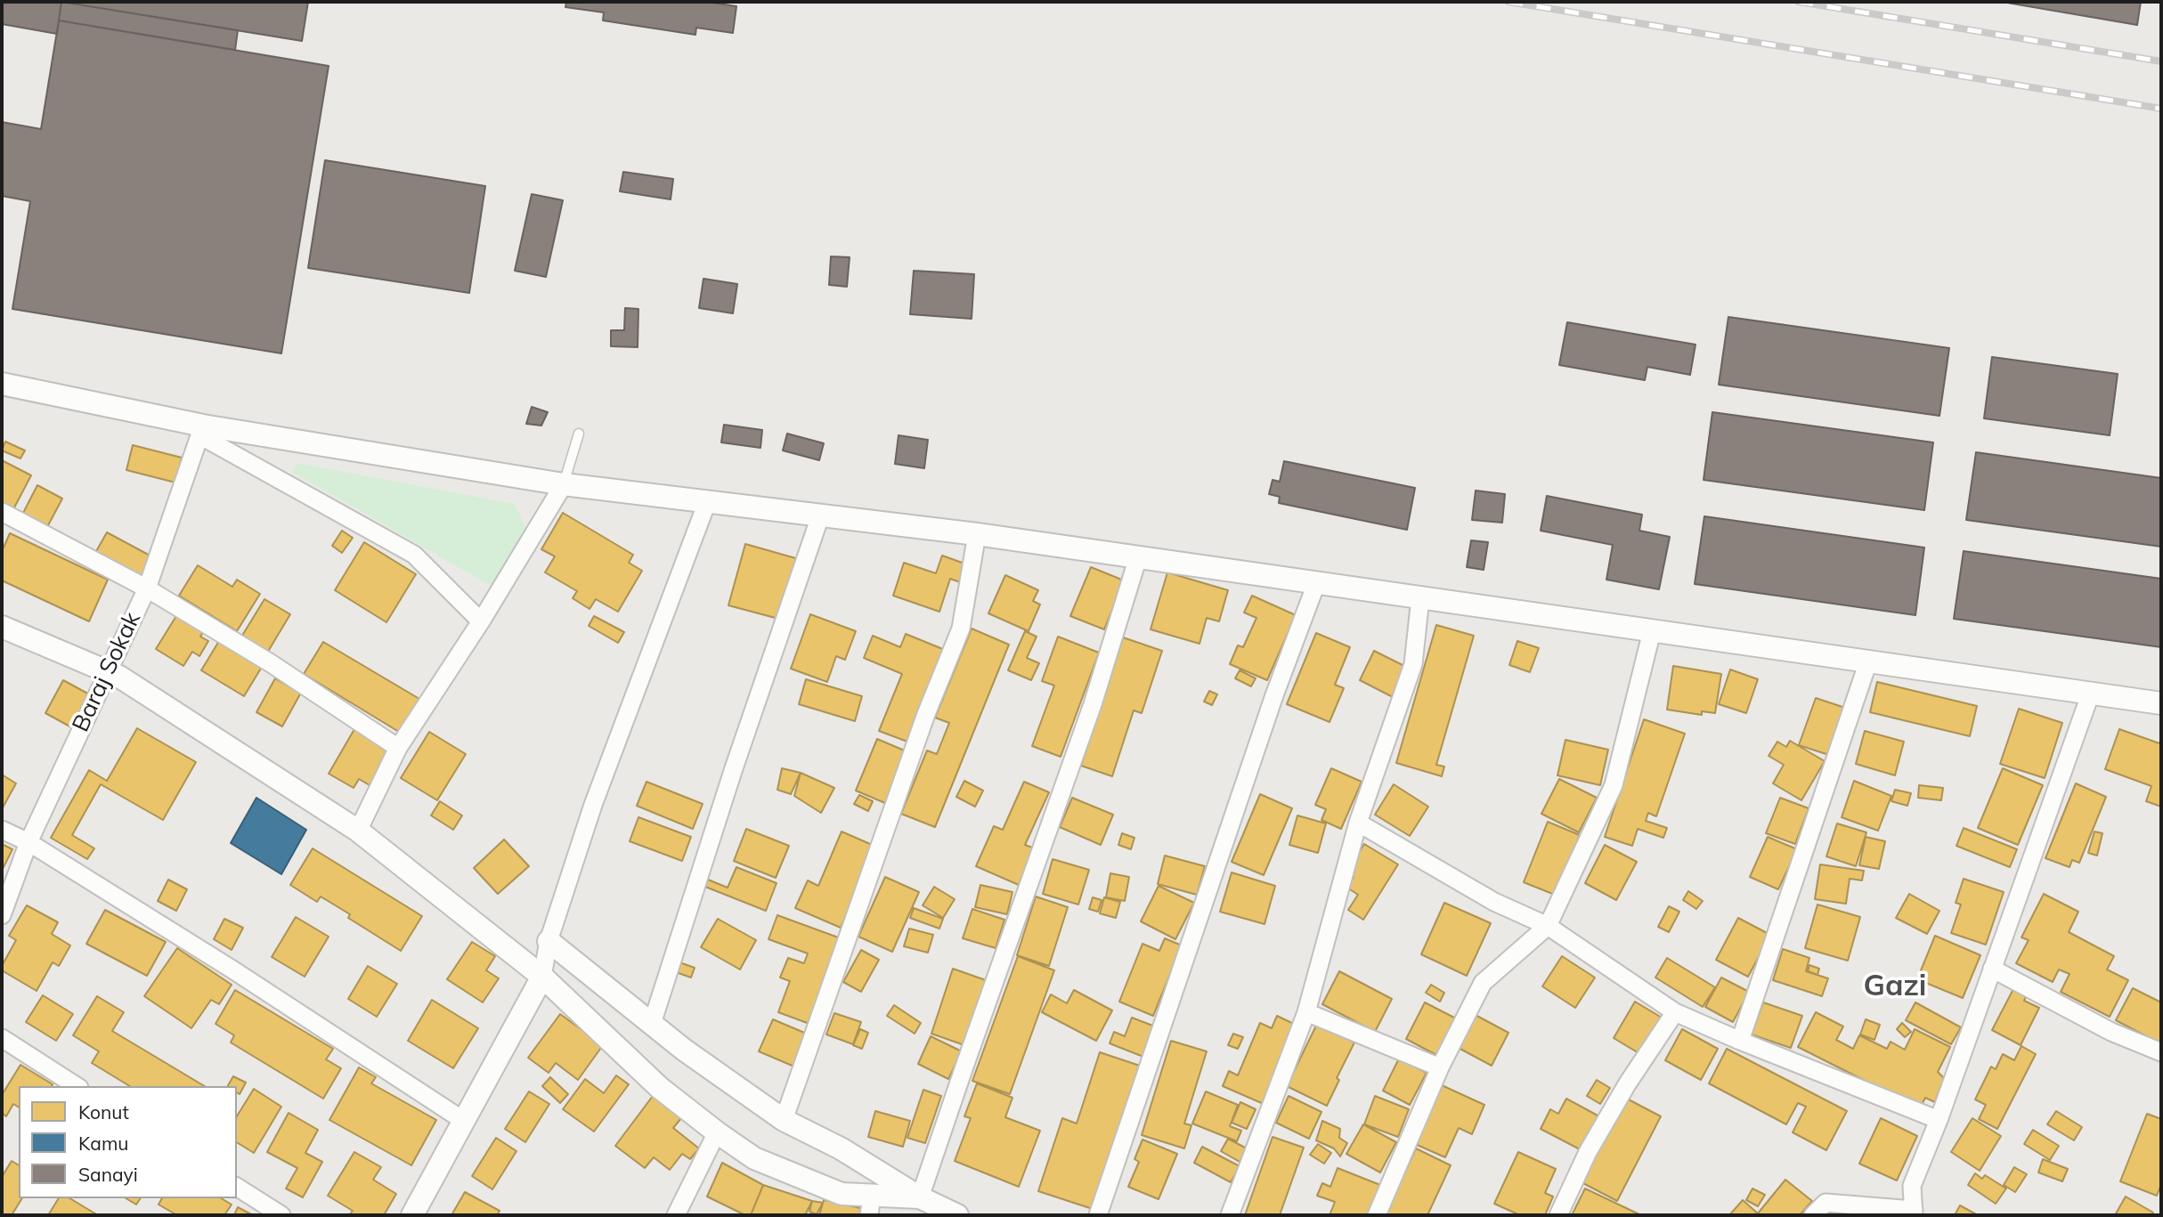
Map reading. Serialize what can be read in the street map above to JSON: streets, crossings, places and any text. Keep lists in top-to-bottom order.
{
  "streets": {
    "street": ["Baraj Sokak"]
  },
  "districts": ["Gazi"],
  "legend": ["Konut", "Kamu", "Sanayi"]
}
